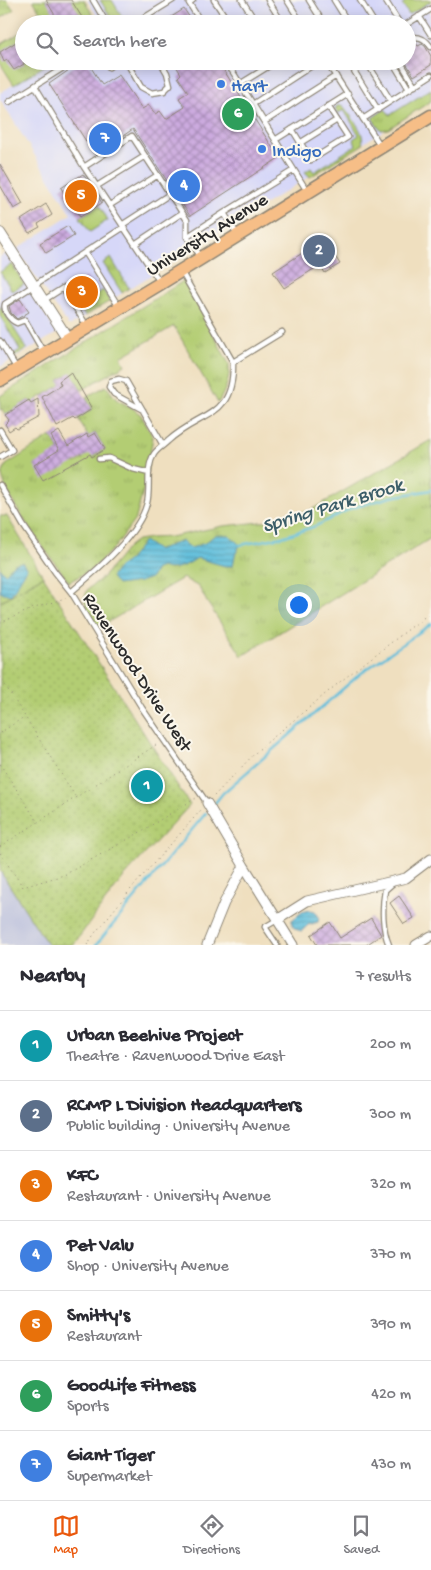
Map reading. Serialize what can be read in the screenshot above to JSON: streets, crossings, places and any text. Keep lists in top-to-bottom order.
{
  "streets": {
    "main road": ["University Avenue"],
    "lane": ["Ravenwood Drive West"]
  },
  "water": ["Spring Park Brook"],
  "places": ["Hart", "Indigo"],
  "page": {
    "search": "Search here",
    "pins": [
      "6",
      "7",
      "4",
      "5",
      "2",
      "3",
      "1"
    ],
    "heading": ["Nearby", "7 results"],
    "list": [
      {
        "mark": "1",
        "name": "Urban Beehive Project",
        "note": "Theatre · Ravenwood Drive East",
        "value": "200 m"
      },
      {
        "mark": "2",
        "name": "RCMP L Division Headquarters",
        "note": "Public building · University Avenue",
        "value": "300 m"
      },
      {
        "mark": "3",
        "name": "KFC",
        "note": "Restaurant · University Avenue",
        "value": "320 m"
      },
      {
        "mark": "4",
        "name": "Pet Valu",
        "note": "Shop · University Avenue",
        "value": "370 m"
      },
      {
        "mark": "5",
        "name": "Smitty's",
        "note": "Restaurant",
        "value": "390 m"
      },
      {
        "mark": "6",
        "name": "GoodLife Fitness",
        "note": "Sports",
        "value": "420 m"
      },
      {
        "mark": "7",
        "name": "Giant Tiger",
        "note": "Supermarket",
        "value": "430 m"
      }
    ],
    "nav": ["Map", "Directions", "Saved"]
  }
}
